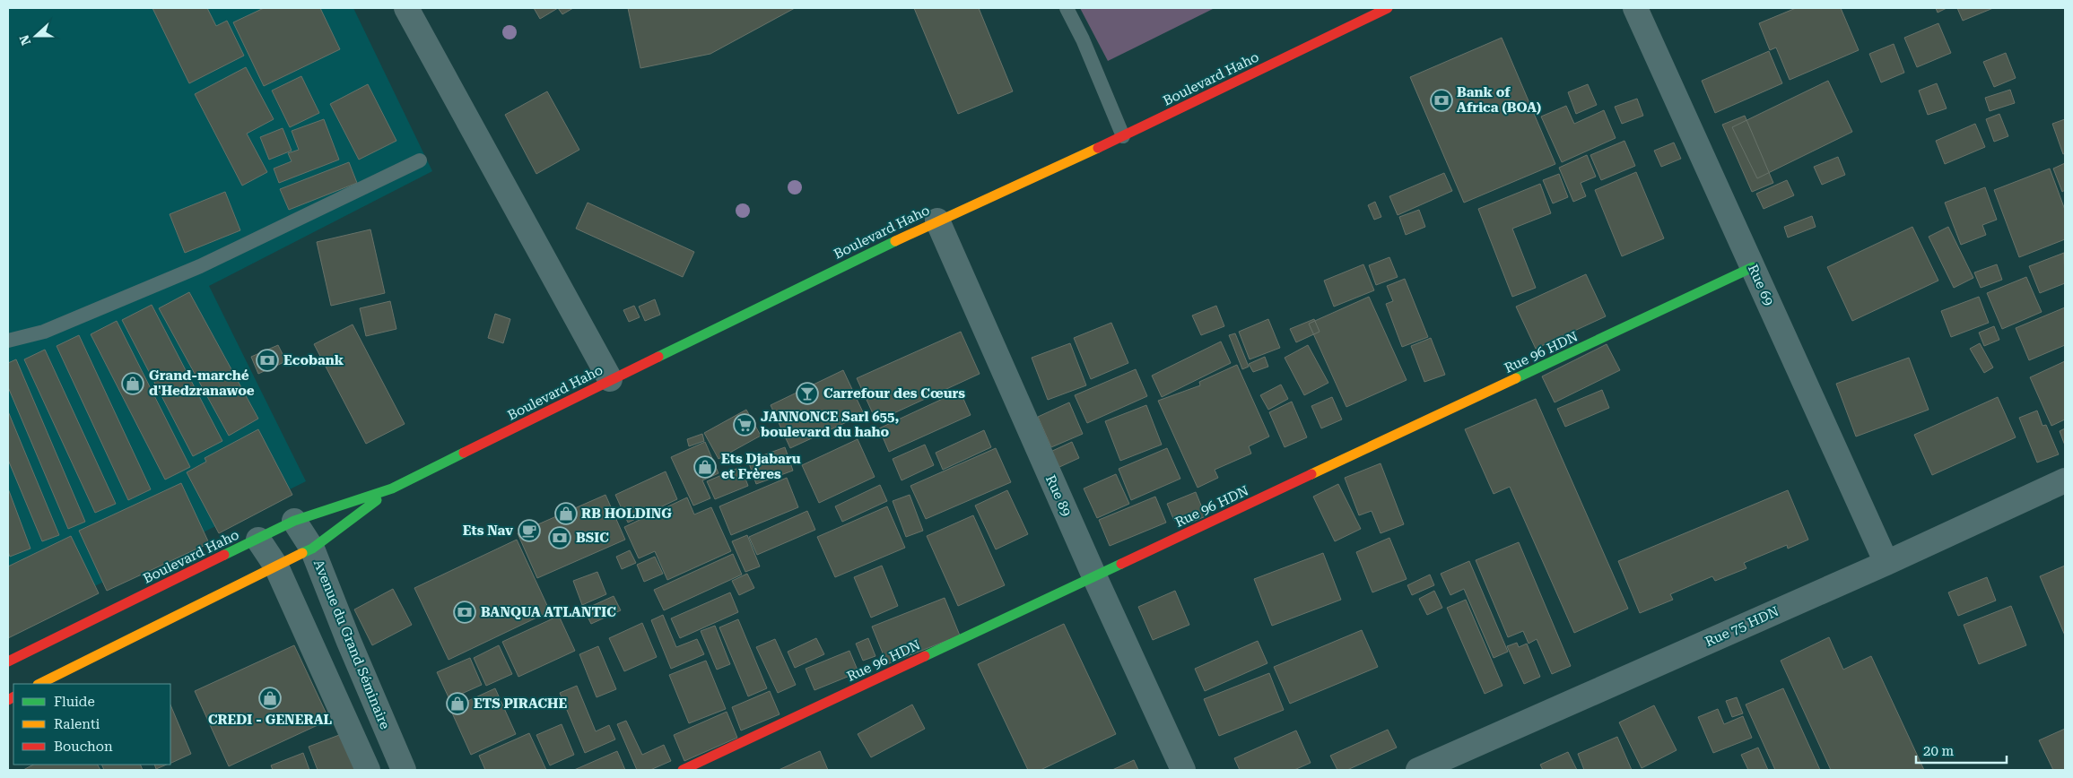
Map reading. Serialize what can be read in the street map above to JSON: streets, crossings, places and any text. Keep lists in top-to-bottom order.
{
  "streets": {
    "main road": ["Boulevard Haho", "Rue 96 HDN"],
    "street": [
      "Rue 69",
      "Rue 89",
      "Rue 75 HDN",
      "Avenue du Grand Séminaire"
    ]
  },
  "crossings": [
    ["Boulevard Haho", "Rue 89"],
    ["Boulevard Haho", "Avenue du Grand Séminaire"],
    ["Rue 69", "Rue 96 HDN"],
    ["Rue 69", "Rue 75 HDN"],
    ["Rue 96 HDN", "Rue 89"]
  ],
  "places": {
    "bank": [
      "Bank of Africa (BOA)",
      "Ecobank",
      "BSIC",
      "BANQUA ATLANTIC"
    ],
    "shop": [
      "Grand-marché d'Hedzranawoe",
      "Ets Djabaru et Frères",
      "RB HOLDING",
      "CREDI - GENERAL",
      "ETS PIRACHE"
    ],
    "bar": ["Carrefour des Cœurs"],
    "supermarket": ["JANNONCE Sarl 655, boulevard du haho"],
    "cafe": ["Ets Nav"]
  },
  "legend": ["Fluide", "Ralenti", "Bouchon"],
  "scale_bar": "20 m",
  "north": "left"
}
